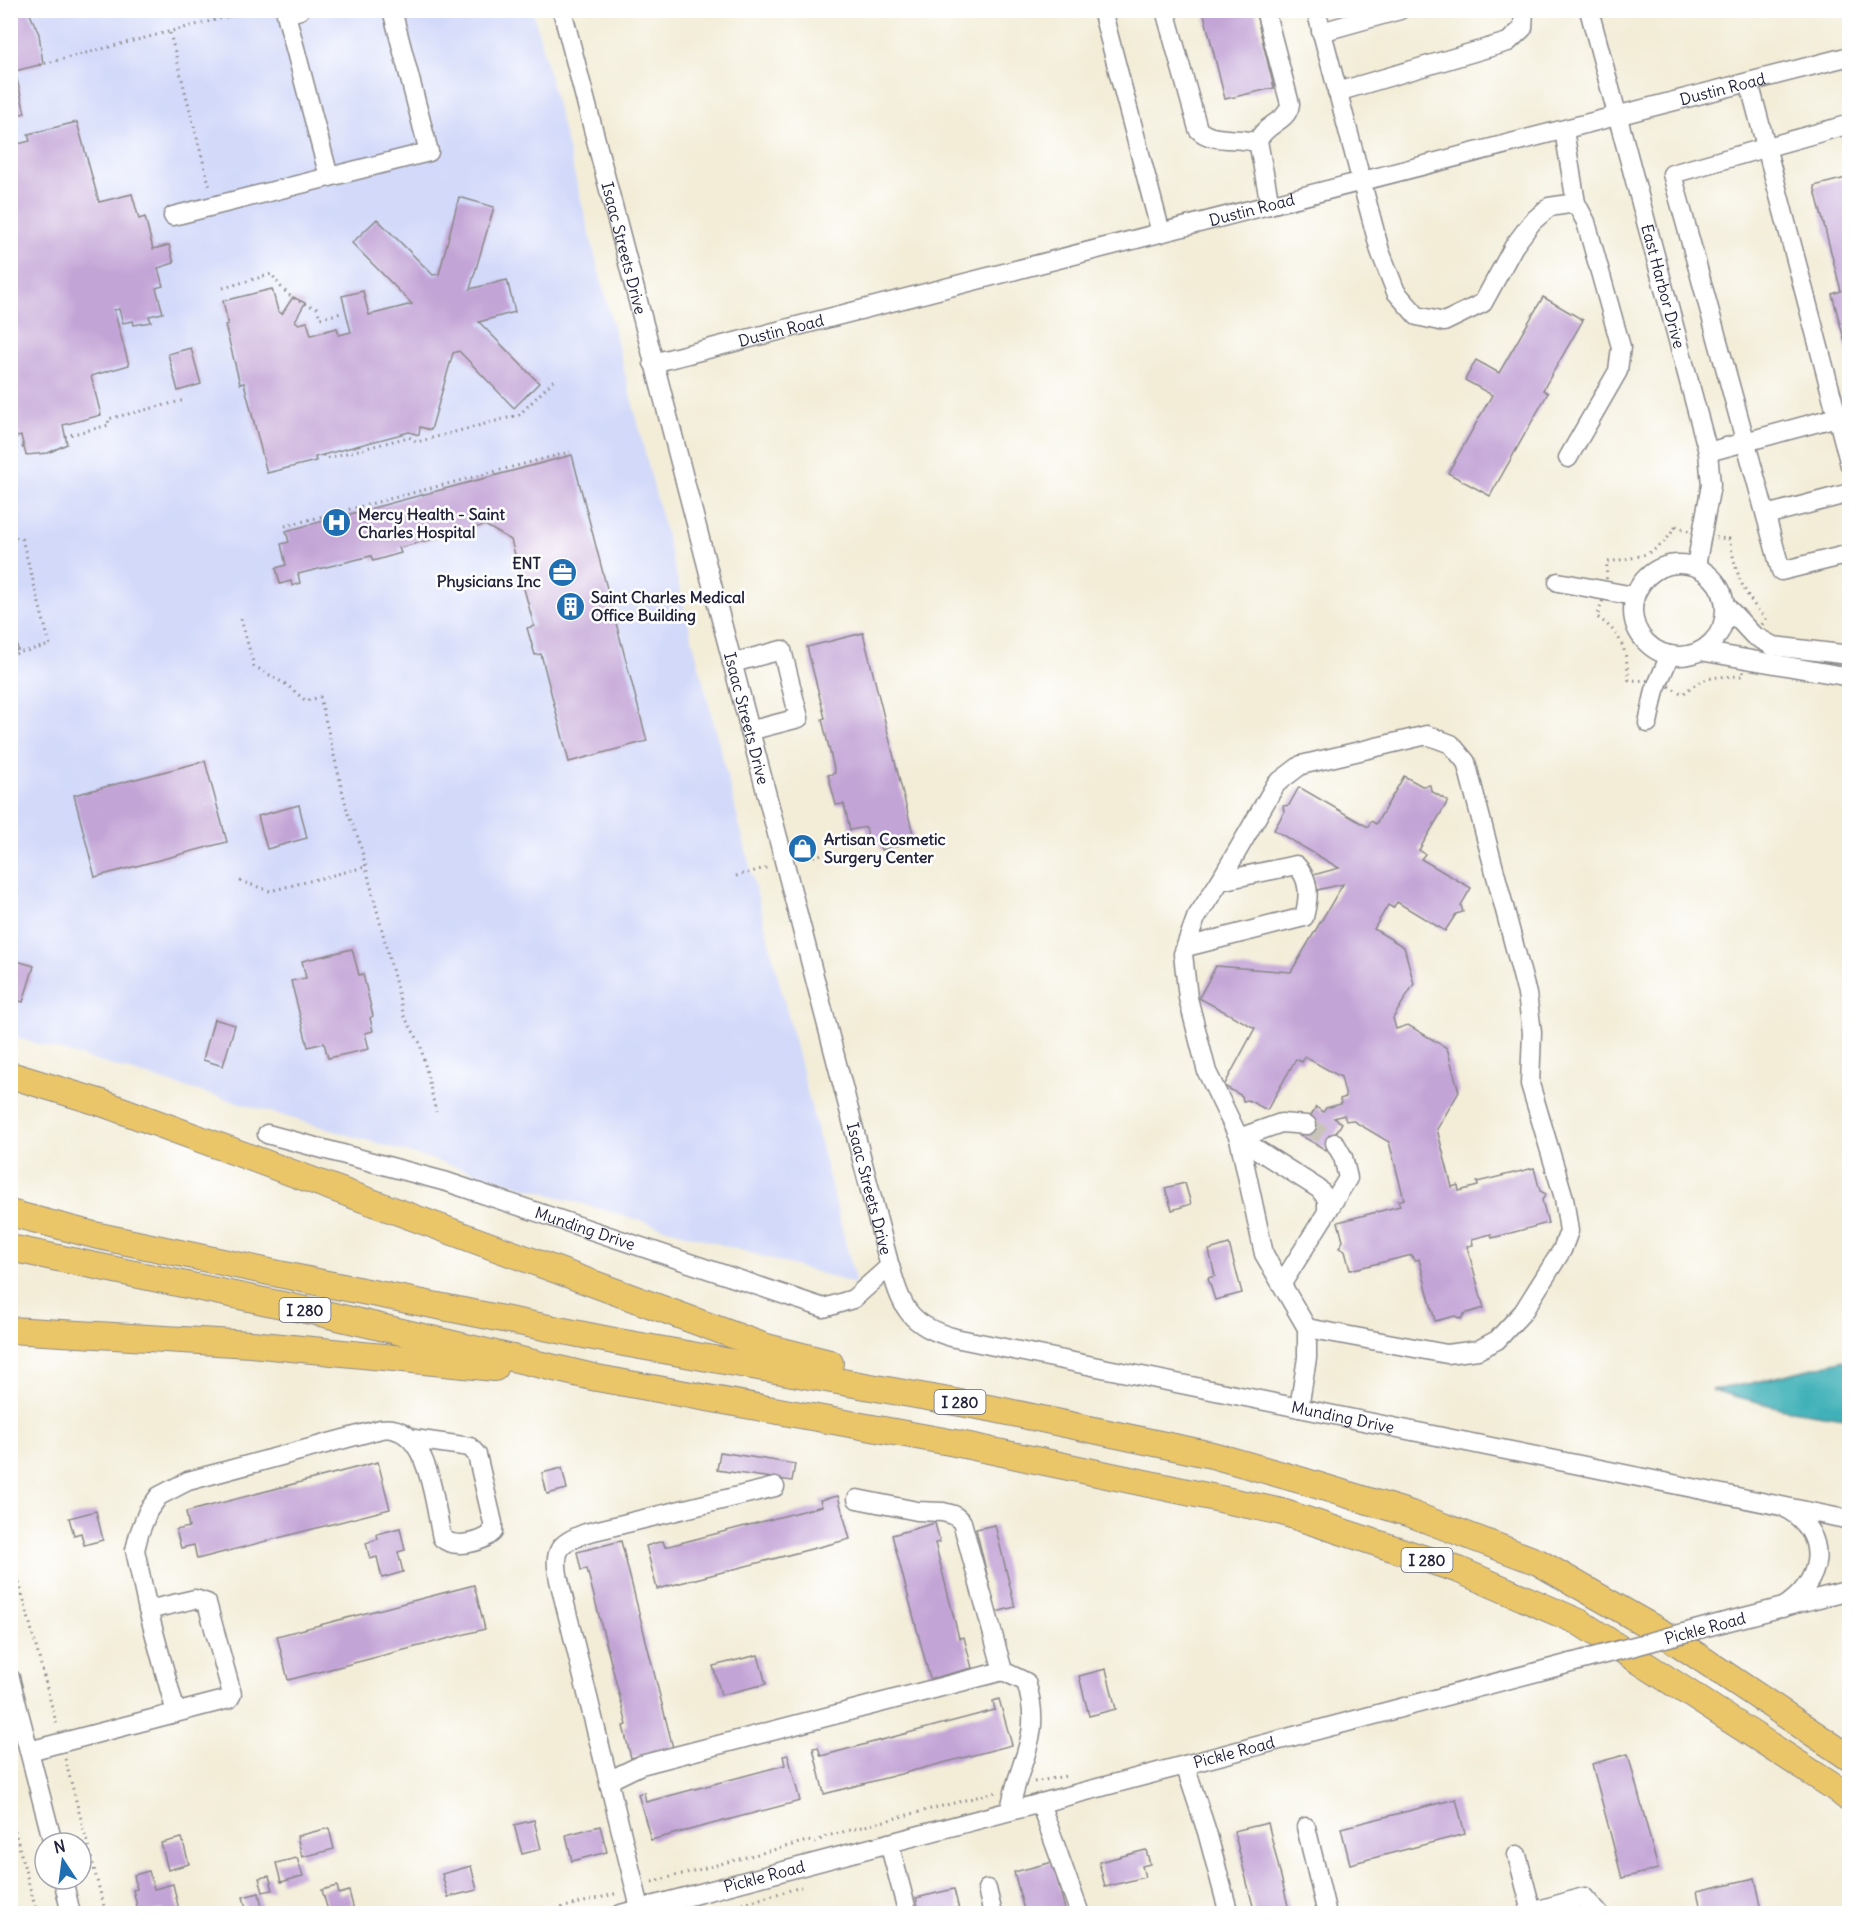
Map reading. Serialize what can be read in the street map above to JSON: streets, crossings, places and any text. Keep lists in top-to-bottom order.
{
  "streets": {
    "highway": ["I 280"],
    "street": [
      "Dustin Road",
      "Isaac Streets Drive",
      "East Harbor Drive",
      "Munding Drive",
      "Pickle Road"
    ]
  },
  "crossings": [
    ["Dustin Road", "Isaac Streets Drive"],
    ["Dustin Road", "East Harbor Drive"],
    ["Isaac Streets Drive", "Munding Drive"],
    ["Munding Drive", "Pickle Road"]
  ],
  "places": {
    "hospital": ["Mercy Health - Saint Charles Hospital"],
    "office": ["ENT Physicians Inc"],
    "building": ["Saint Charles Medical Office Building"],
    "shop": ["Artisan Cosmetic Surgery Center"]
  },
  "north": "top"
}
